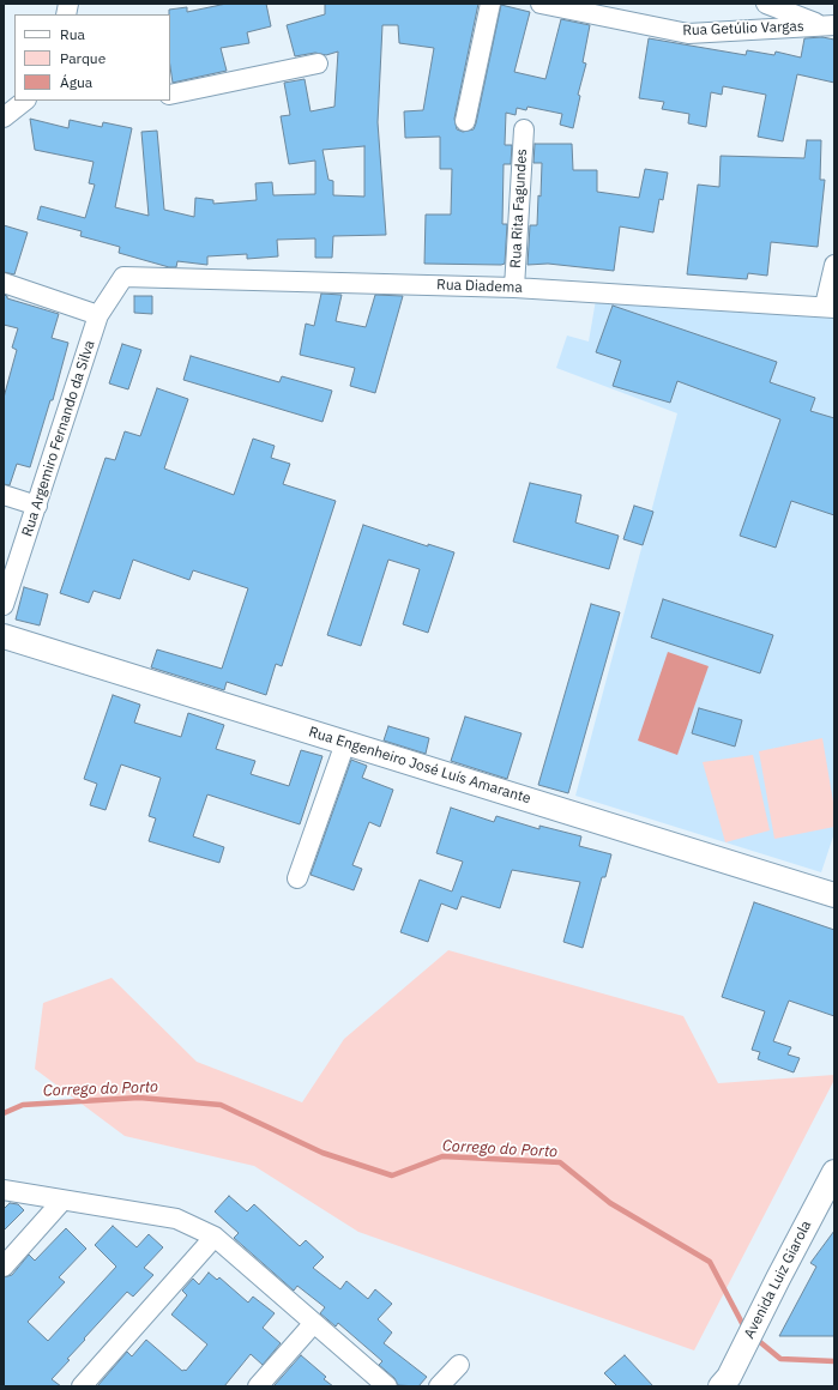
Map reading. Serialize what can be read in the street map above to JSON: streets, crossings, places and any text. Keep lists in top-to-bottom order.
{
  "streets": {
    "street": [
      "Rua Getúlio Vargas",
      "Rua Rita Fagundes",
      "Rua Diadema",
      "Rua Argemiro Fernando da Silva",
      "Rua Engenheiro José Luís Amarante",
      "Avenida Luiz Giarola"
    ]
  },
  "crossings": [
    ["Rua Rita Fagundes", "Rua Diadema"],
    ["Rua Diadema", "Rua Argemiro Fernando da Silva"]
  ],
  "water": ["Corrego do Porto"],
  "legend": ["Rua", "Parque", "Água"]
}
